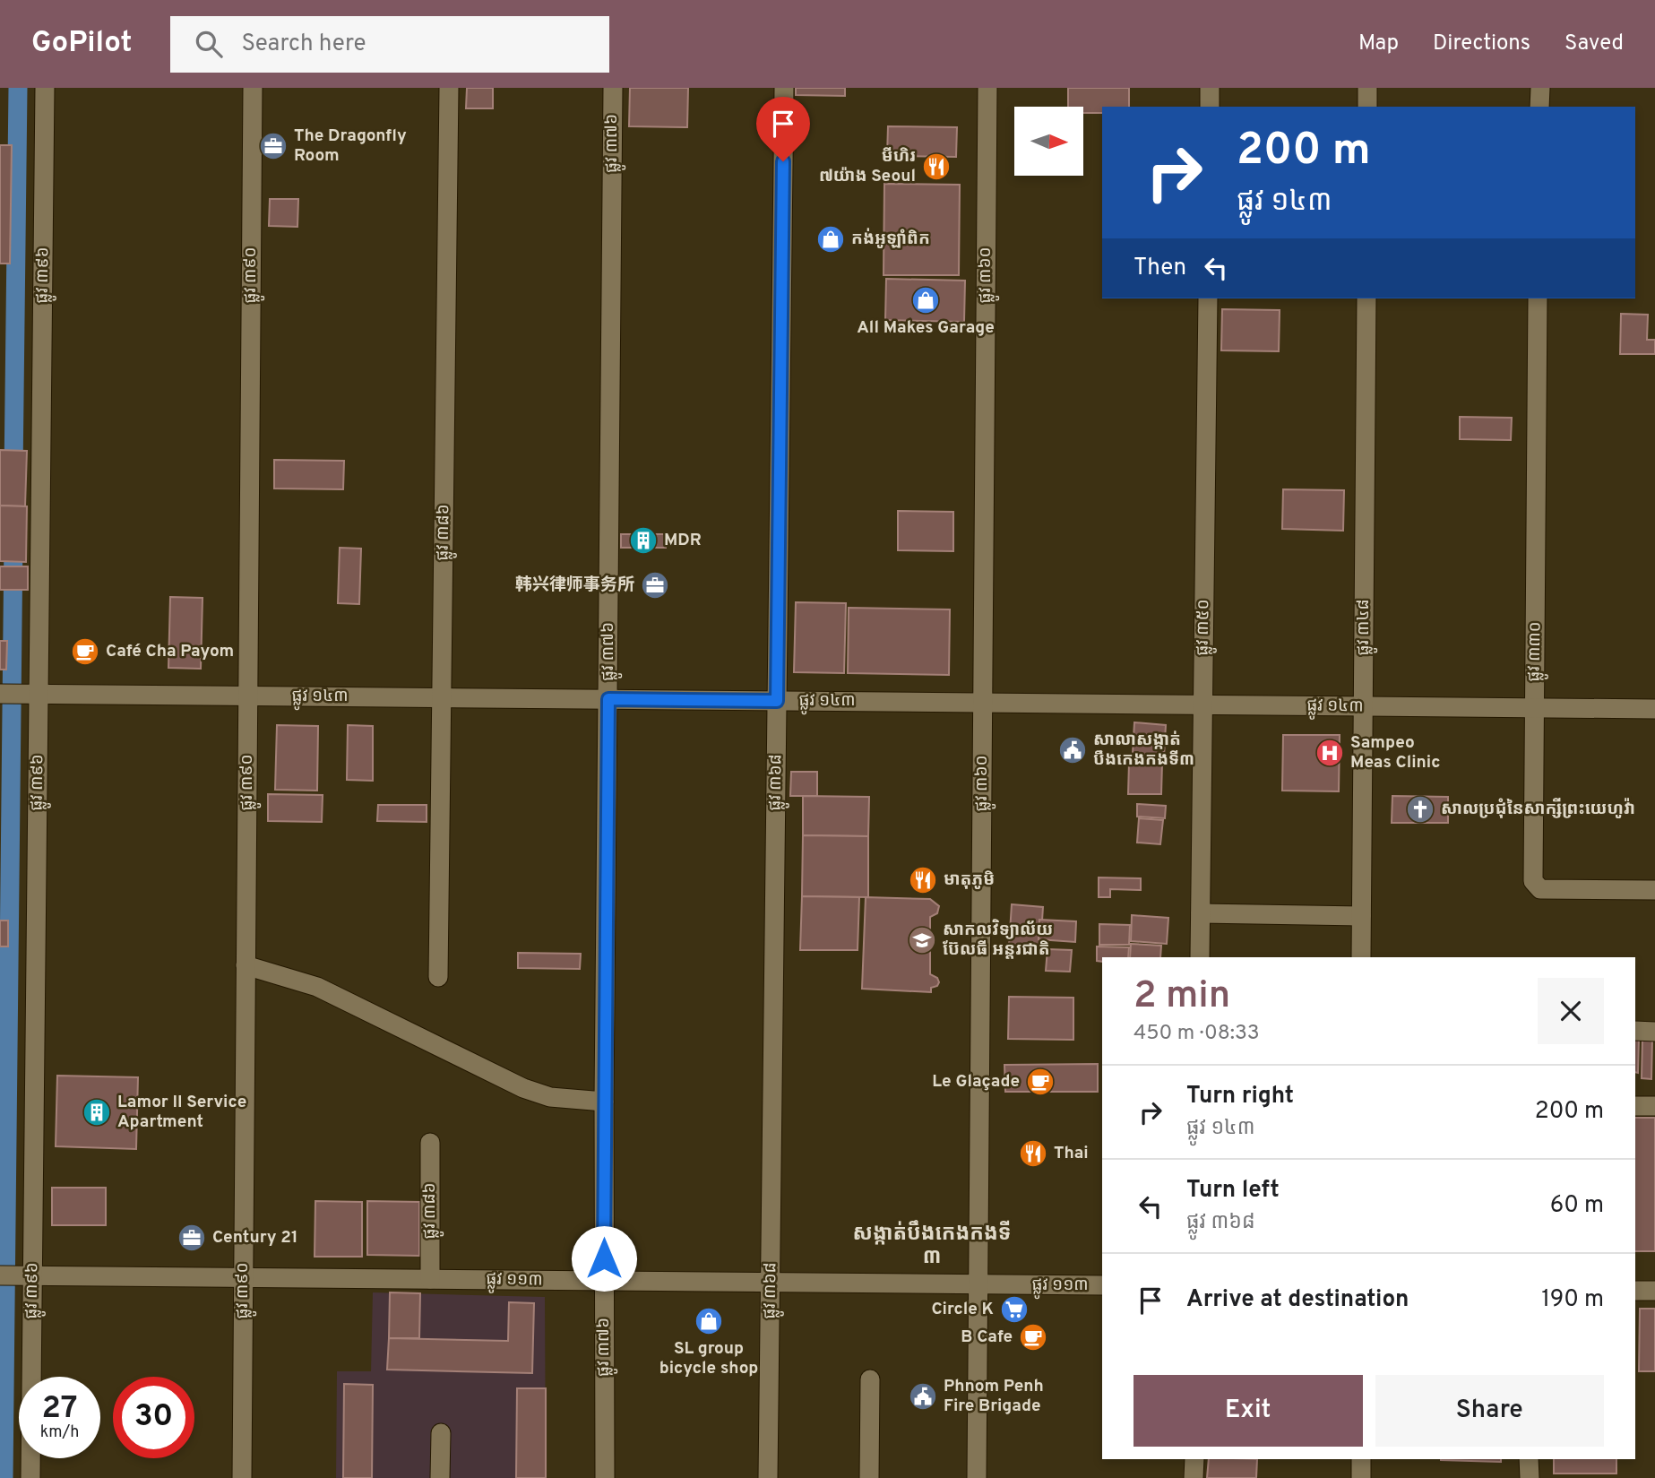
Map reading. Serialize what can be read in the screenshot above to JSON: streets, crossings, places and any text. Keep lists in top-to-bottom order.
{
  "streets": {
    "street": [
      "ផ្លូវ ៣៧៦",
      "ផ្លូវ ៣៩៦",
      "ផ្លូវ ៣៩០",
      "ផ្លូវ ៣៦០",
      "ផ្លូវ ៣៨៦",
      "ផ្លូវ ៣៥០",
      "ផ្លូវ ៣៤៨",
      "ផ្លូវ ៣៣០",
      "ផ្លូវ ១៤៣",
      "ផ្លូវ ៣៦៨",
      "ផ្លូវ ១១៣"
    ]
  },
  "crossings": [
    ["ផ្លូវ ៣៧៦", "ផ្លូវ ១៤៣"],
    ["ផ្លូវ ៣៧៦", "ផ្លូវ ១១៣"],
    ["ផ្លូវ ៣៩៦", "ផ្លូវ ១៤៣"],
    ["ផ្លូវ ៣៩៦", "ផ្លូវ ១១៣"],
    ["ផ្លូវ ៣៩០", "ផ្លូវ ១៤៣"],
    ["ផ្លូវ ៣៩០", "ផ្លូវ ១១៣"],
    ["ផ្លូវ ៣៦០", "ផ្លូវ ១៤៣"],
    ["ផ្លូវ ៣៦០", "ផ្លូវ ១១៣"],
    ["ផ្លូវ ៣៨៦", "ផ្លូវ ១៤៣"],
    ["ផ្លូវ ៣៨៦", "ផ្លូវ ១១៣"],
    ["ផ្លូវ ៣៥០", "ផ្លូវ ១៤៣"],
    ["ផ្លូវ ៣៤៨", "ផ្លូវ ១៤៣"],
    ["ផ្លូវ ៣៣០", "ផ្លូវ ១៤៣"],
    ["ផ្លូវ ១៤៣", "ផ្លូវ ៣៦៨"],
    ["ផ្លូវ ៣៦៨", "ផ្លូវ ១១៣"]
  ],
  "districts": ["សង្កាត់បឹងកេងកងទី ៣"],
  "places": {
    "office": ["The Dragonfly Room", "韩兴律师事务所", "Century 21"],
    "restaurant": ["មីហិរ ៧យ៉ាង Seoul", "មាតុភូមិ", "Thai"],
    "shop": ["កង់អូឡាំពិក", "All Makes Garage", "SL group bicycle shop"],
    "building": ["MDR", "Lamor II Service Apartment"],
    "cafe": ["Café Cha Payom", "Le Glaçade", "B Cafe"],
    "public building": ["សាលាសង្កាត់ បឹងកេងកងទី៣", "Phnom Penh Fire Brigade"],
    "hospital": ["Sampeo Meas Clinic"],
    "church": ["សាលប្រជុំនៃសាក្សីព្រះយេហូវ៉ា"],
    "school or university": ["សាកលវិទ្យាល័យ ប៊ែលធី អន្តរជាតិ"],
    "supermarket": ["Circle K"]
  },
  "north": "right",
  "page": {
    "header": "GoPilot",
    "search": "Search here",
    "nav": ["Map", "Directions", "Saved"],
    "turn": ["200 m", "ផ្លូវ ១៤៣"],
    "then": "Then",
    "heading": ["2 min", "450 m · 08:33"],
    "list": [
      {
        "name": "Turn right",
        "note": "ផ្លូវ ១៤៣",
        "value": "200 m"
      },
      {
        "name": "Turn left",
        "note": "ផ្លូវ ៣៦៨",
        "value": "60 m"
      },
      {
        "name": "Arrive at destination",
        "value": "190 m"
      }
    ],
    "buttons": ["Exit", "Share"],
    "speed": "27 km/h",
    "limit": "30"
  }
}
